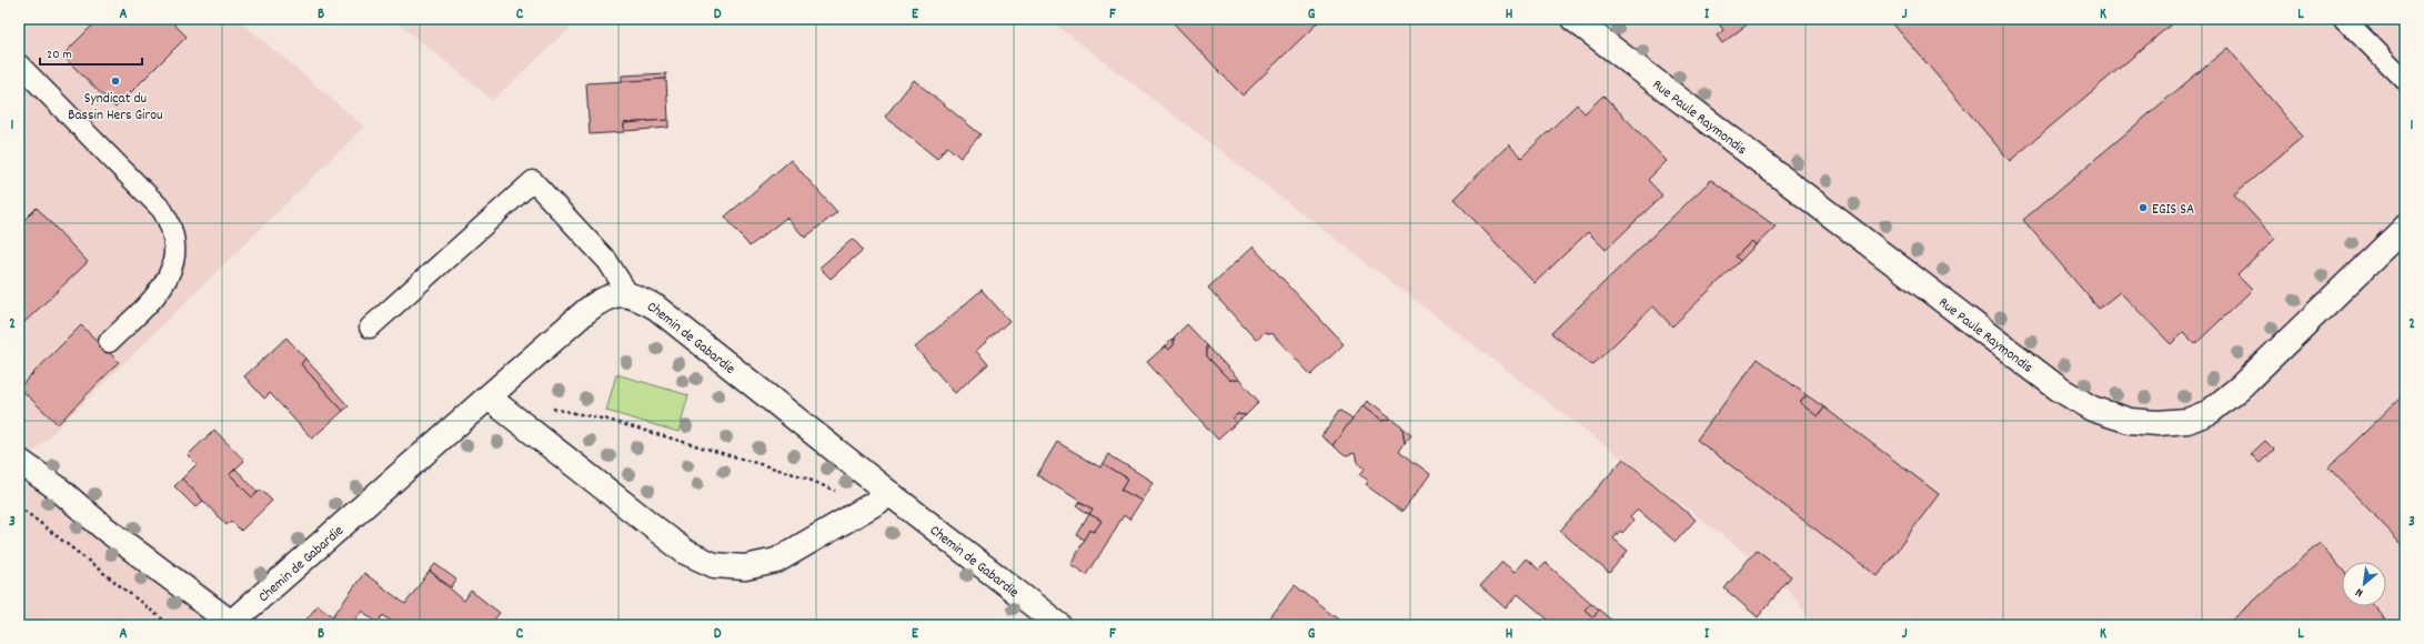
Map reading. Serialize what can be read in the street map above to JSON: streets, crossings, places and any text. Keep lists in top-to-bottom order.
{
  "streets": {
    "street": ["Rue Paule Raymondis", "Chemin de Gabardie"]
  },
  "places": ["Syndicat du Bassin Hers Girou", "EGIS SA"],
  "scale_bar": "20 m",
  "north": "bottom left",
  "grid": {
    "columns": [
      "A",
      "B",
      "C",
      "D",
      "E",
      "F",
      "G",
      "H",
      "I",
      "J",
      "K",
      "L"
    ],
    "rows": ["1", "2", "3"]
  }
}
